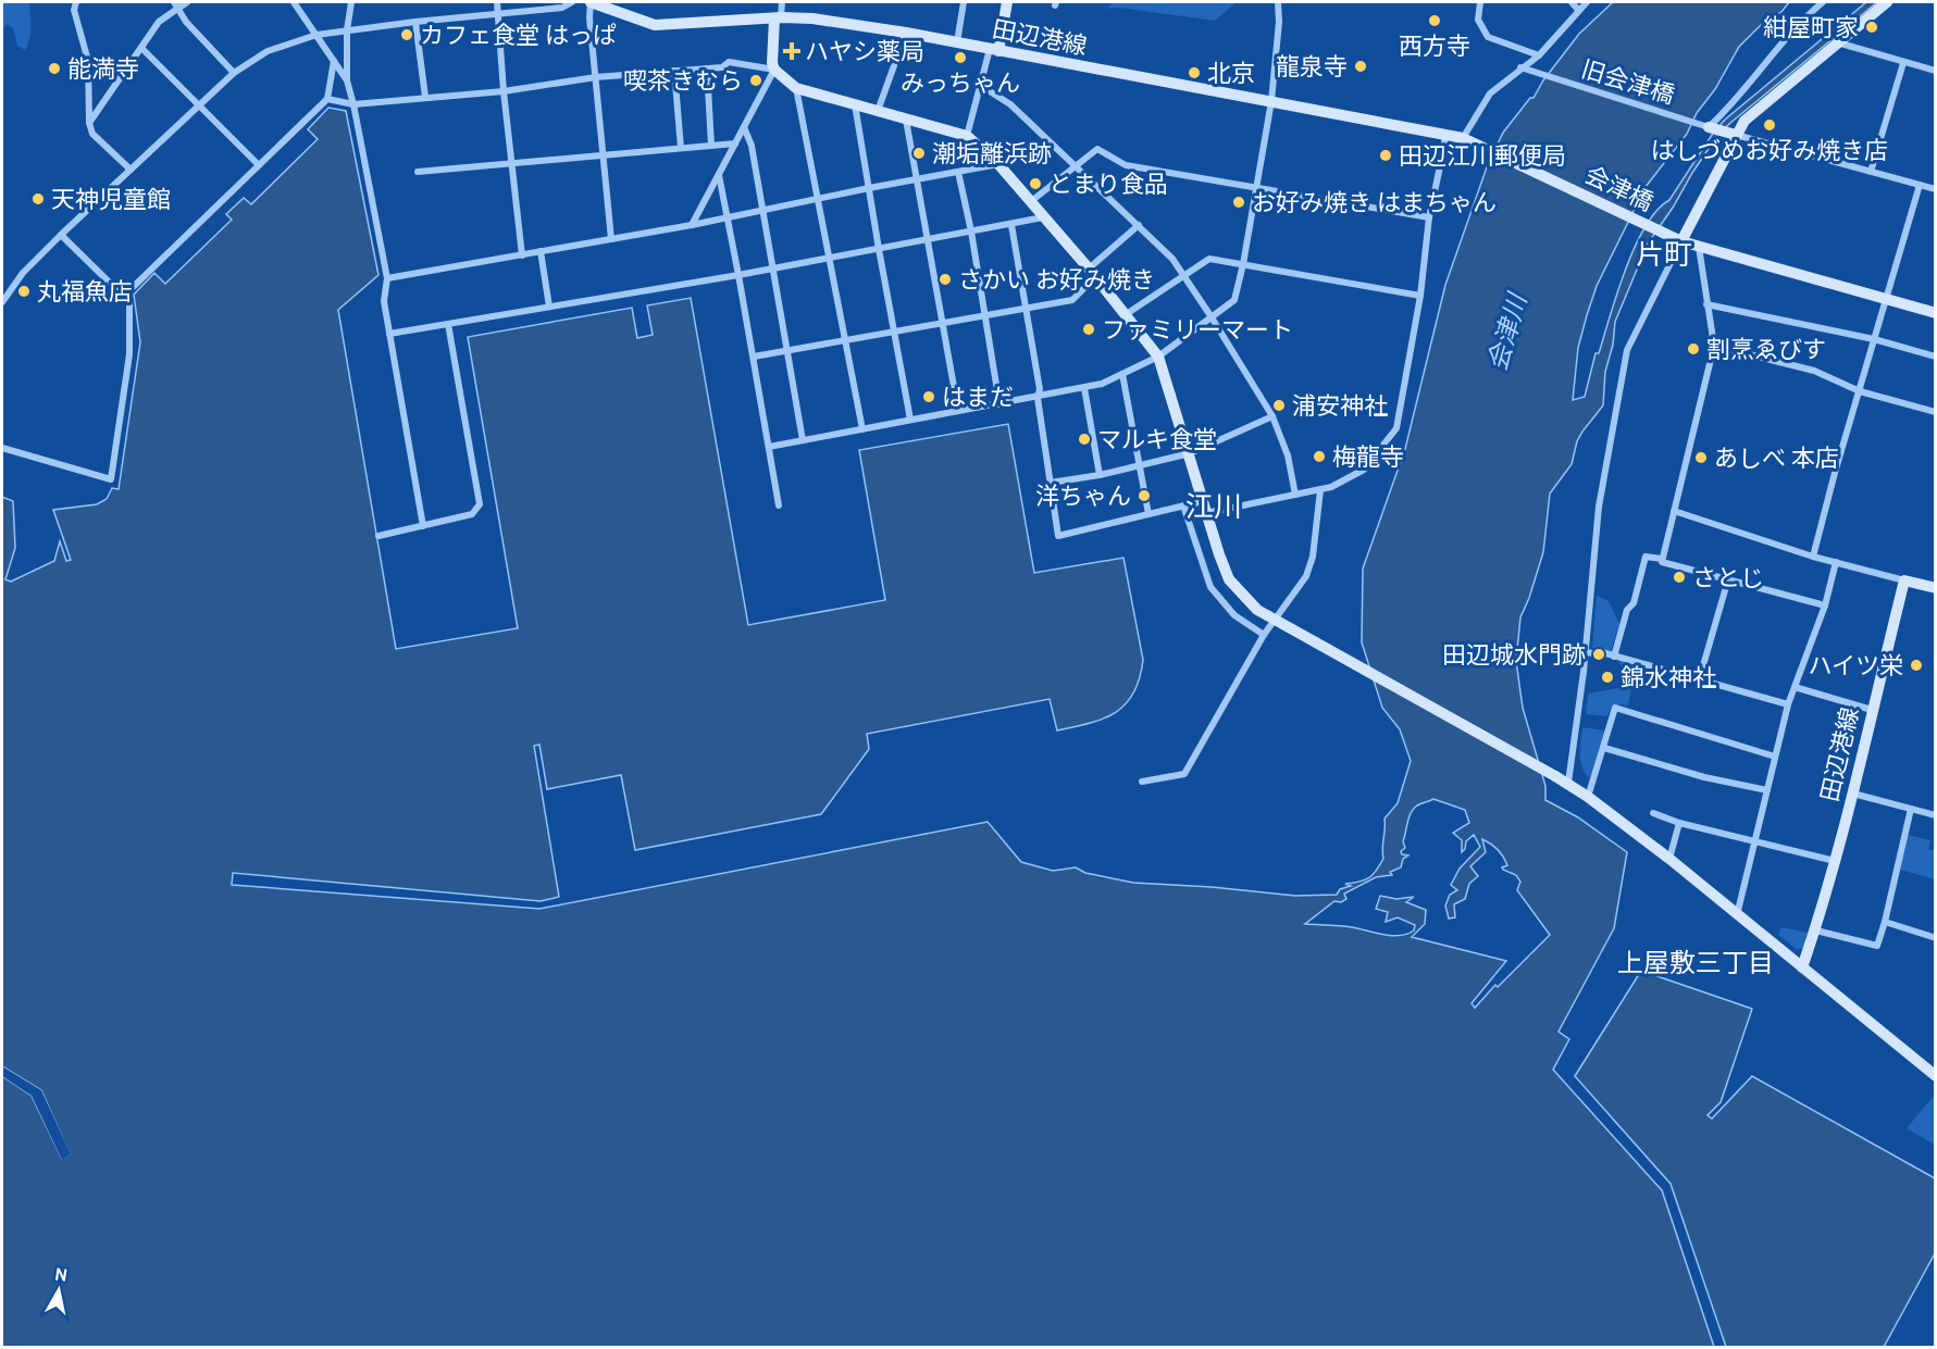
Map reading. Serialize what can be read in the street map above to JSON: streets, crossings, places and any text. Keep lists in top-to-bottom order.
{
  "streets": {
    "street": ["田辺港線", "旧会津橋", "会津橋"]
  },
  "crossings": [
    ["田辺港線", "会津橋"]
  ],
  "districts": ["片町", "江川", "上屋敷三丁目"],
  "water": ["会津川"],
  "places": {
    "other": [
      "西方寺",
      "紺屋町家",
      "カフェ食堂 はっぱ",
      "みっちゃん",
      "龍泉寺",
      "能満寺",
      "北京",
      "喫茶きむら",
      "はしづめお好み焼き店",
      "潮垢離浜跡",
      "田辺江川郵便局",
      "とまり食品",
      "天神児童館",
      "お好み焼き はまちゃん",
      "さかい お好み焼き",
      "丸福魚店",
      "ファミリーマート",
      "割烹ゑびす",
      "はまだ",
      "浦安神社",
      "マルキ食堂",
      "梅龍寺",
      "あしべ 本店",
      "洋ちゃん",
      "さとじ",
      "田辺城水門跡",
      "ハイツ栄",
      "錦水神社"
    ],
    "health": ["ハヤシ薬局"]
  },
  "north": "top"
}
